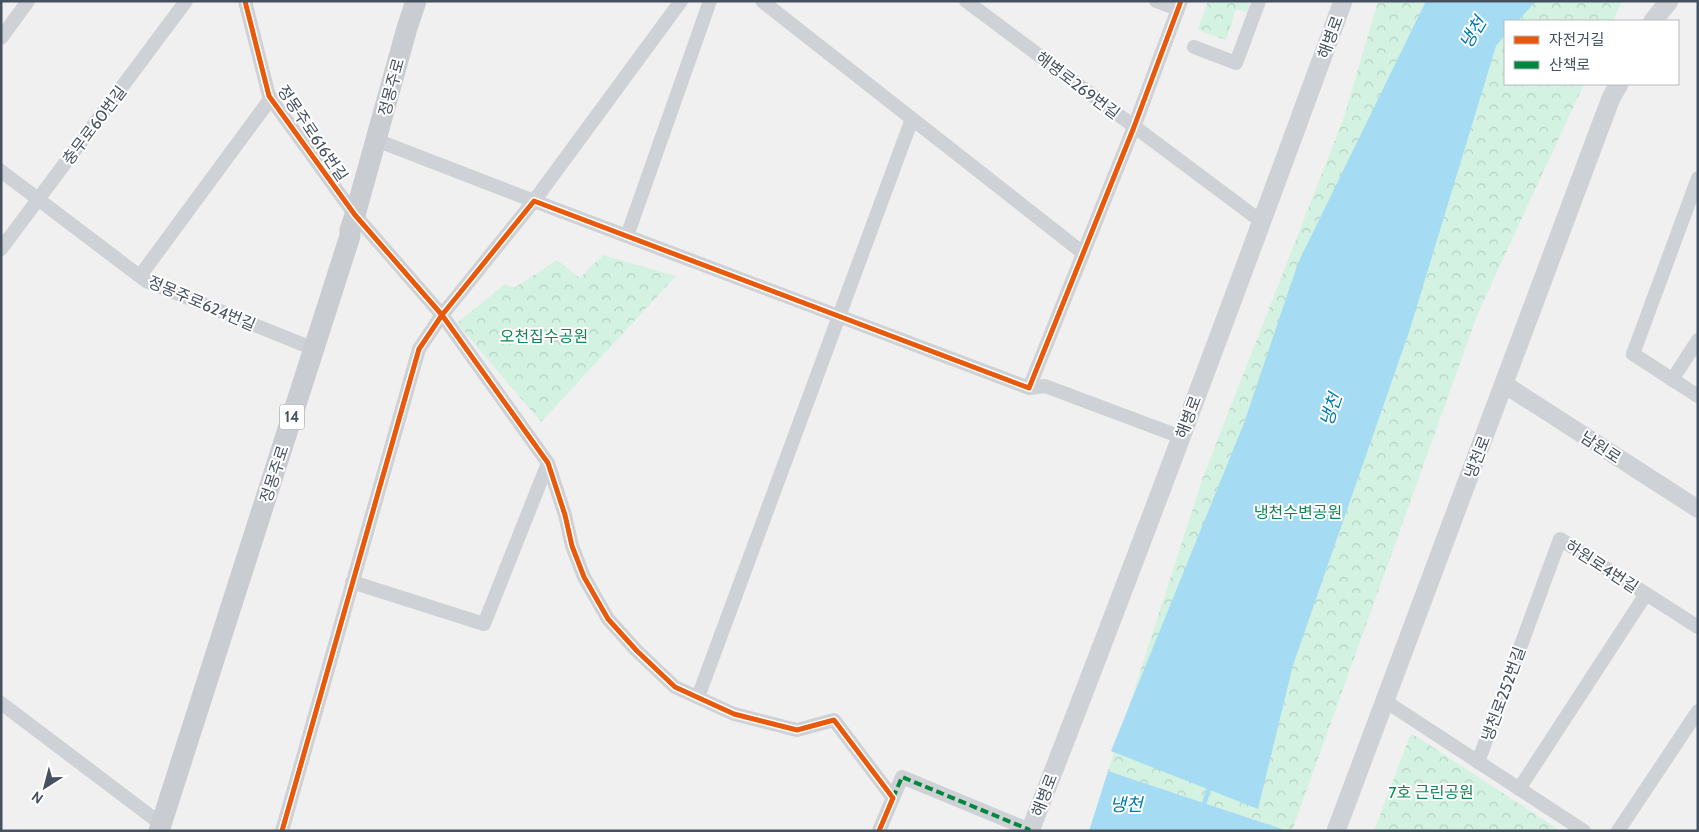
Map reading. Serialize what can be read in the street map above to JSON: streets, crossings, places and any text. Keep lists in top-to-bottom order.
{
  "streets": {
    "main road": [
      "해병로",
      "정몽주로",
      "14",
      "냉천로"
    ],
    "street": [
      "해병로269번길",
      "충무로60번길",
      "정몽주로616번길",
      "정몽주로624번길",
      "남원로",
      "하원로4번길",
      "냉천로252번길"
    ]
  },
  "crossings": [
    ["해병로", "해병로269번길"],
    ["정몽주로", "정몽주로616번길"],
    ["정몽주로", "정몽주로624번길"],
    ["충무로60번길", "정몽주로624번길"],
    ["남원로", "냉천로"],
    ["냉천로", "냉천로252번길"],
    ["하원로4번길", "냉천로252번길"]
  ],
  "water": ["냉천"],
  "parks": ["오천집수공원", "냉천수변공원", "7호 근린공원"],
  "legend": ["자전거길", "산책로"],
  "north": "bottom left"
}
